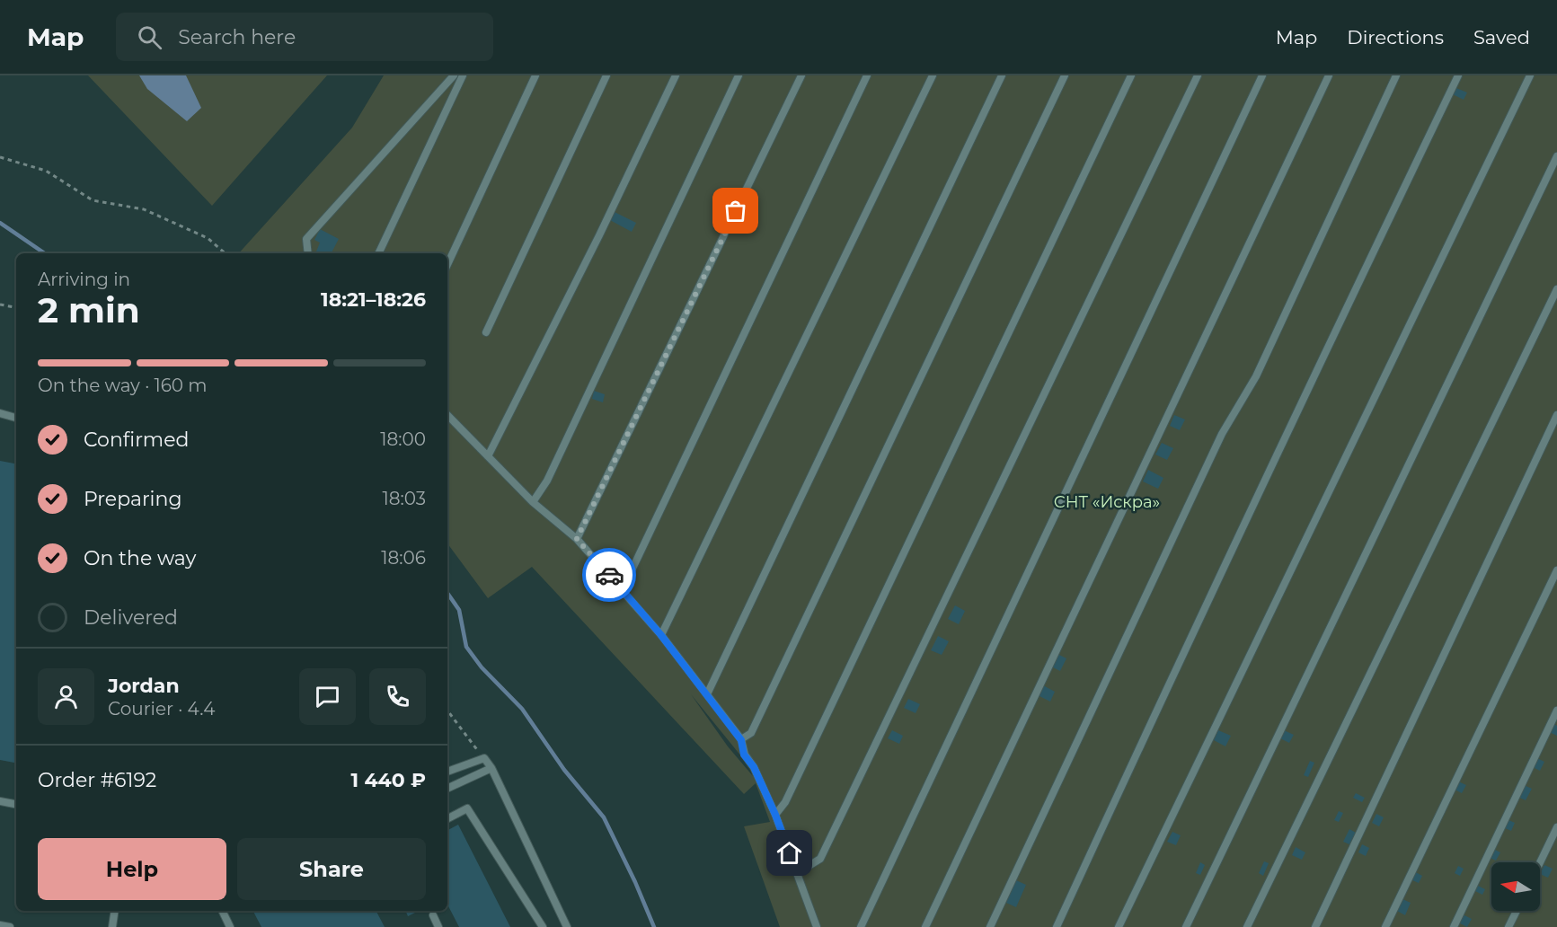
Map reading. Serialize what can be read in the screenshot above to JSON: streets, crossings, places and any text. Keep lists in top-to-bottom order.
{
  "parks": ["СНТ «Искра»"],
  "north": "left",
  "page": {
    "header": "Map",
    "search": "Search here",
    "nav": ["Map", "Directions", "Saved"],
    "heading": ["2 min", "Arriving in", "18:21–18:26"],
    "panel": [
      "Jordan",
      "Courier · 4.4",
      "Order #6192",
      "1 440 ₽"
    ],
    "bar": "On the way · 160 m",
    "list": [
      ["Confirmed", "18:00"],
      ["Preparing", "18:03"],
      ["On the way", "18:06"],
      "Delivered"
    ],
    "buttons": ["Help", "Share"]
  }
}
